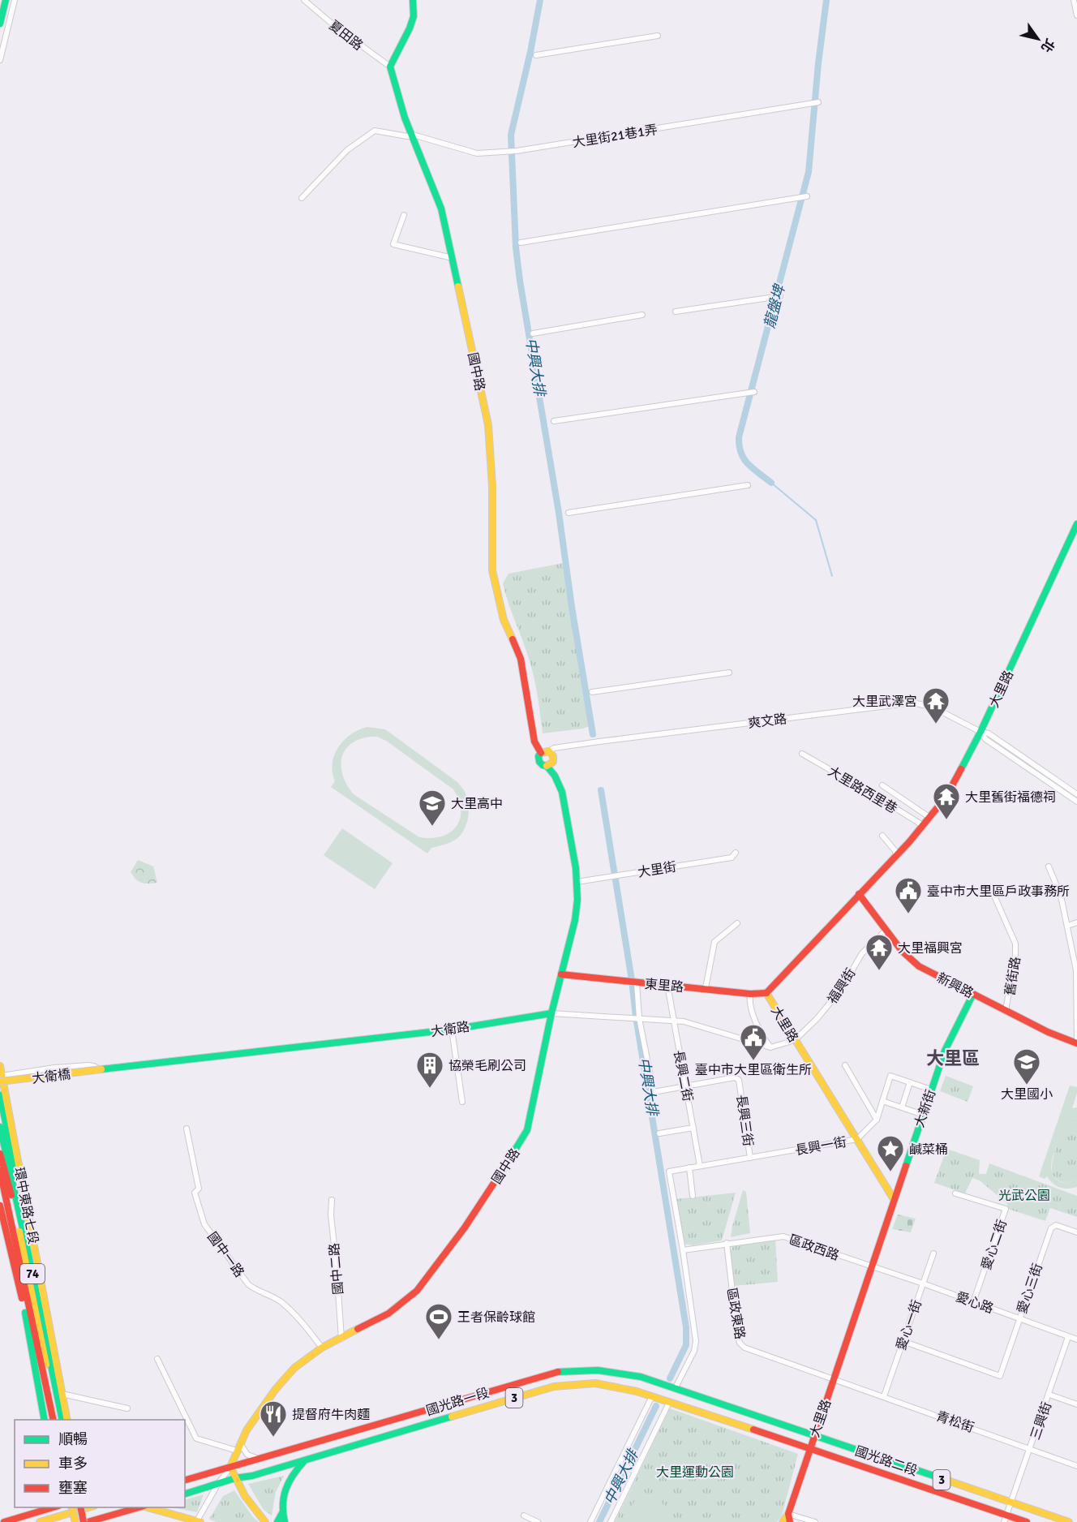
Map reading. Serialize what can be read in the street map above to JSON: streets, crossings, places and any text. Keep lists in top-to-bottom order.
{
  "streets": {
    "main road": [
      "國中路",
      "大里路",
      "東里路",
      "新興路",
      "大衛路",
      "大衛橋",
      "大新街",
      "環中東路七段",
      "74",
      "3",
      "國光路一段",
      "國光路二段"
    ],
    "street": [
      "夏田路",
      "大里街21巷1弄",
      "爽文路",
      "大里路西里巷",
      "大里街",
      "舊街路",
      "福興街",
      "長興二街",
      "長興三街",
      "長興一街",
      "愛心二街",
      "區政西路",
      "國中一路",
      "國中二路",
      "愛心三街",
      "愛心路",
      "區政東路",
      "愛心一街",
      "三興街",
      "青松街"
    ]
  },
  "crossings": [
    ["夏田路", "國中路"],
    ["大里街21巷1弄", "國中路"],
    ["國中路", "爽文路"],
    ["國中路", "大里街"],
    ["國中路", "東里路"],
    ["國中路", "大衛路"],
    ["國中路", "國中一路"],
    ["國中路", "國中二路"],
    ["國中路", "國光路一段"],
    ["大里路", "爽文路"],
    ["大里路", "大里路西里巷"],
    ["大里路", "東里路"],
    ["大里路", "新興路"],
    ["大里路", "福興街"],
    ["大里路", "大新街"],
    ["大里路", "長興一街"],
    ["大里路", "區政西路"],
    ["大里路", "愛心路"],
    ["大里路", "區政東路"],
    ["大里路", "國光路一段"],
    ["大里路", "青松街"],
    ["大里路", "國光路二段"],
    ["舊街路", "新興路"],
    ["東里路", "長興二街"],
    ["新興路", "福興街"],
    ["新興路", "大新街"],
    ["大衛路", "大衛橋"],
    ["大衛路", "長興二街"],
    ["大衛橋", "環中東路七段"],
    ["長興二街", "長興三街"],
    ["長興二街", "長興一街"],
    ["大新街", "長興一街"],
    ["長興三街", "長興一街"],
    ["長興一街", "區政西路"],
    ["愛心二街", "愛心路"],
    ["區政西路", "愛心路"],
    ["區政西路", "區政東路"],
    ["愛心三街", "愛心路"],
    ["愛心三街", "愛心一街"],
    ["愛心路", "愛心一街"],
    ["愛心路", "三興街"],
    ["區政東路", "青松街"],
    ["愛心一街", "青松街"],
    ["國光路一段", "國光路二段"],
    ["三興街", "青松街"],
    ["三興街", "國光路二段"]
  ],
  "districts": ["大里區"],
  "water": ["龍盤埤", "中興大排"],
  "parks": ["光武公園", "大里運動公園"],
  "places": {
    "temple": ["大里武澤宮", "大里舊街福德祠", "大里福興宮"],
    "school or university": ["大里高中", "大里國小"],
    "public building": ["臺中市大里區戶政事務所", "臺中市大里區衛生所"],
    "building": ["協榮毛刷公司"],
    "place": ["鹹菜桶"],
    "sports": ["王者保齡球館"],
    "restaurant": ["提督府牛肉麵"]
  },
  "legend": ["順暢", "車多", "壅塞"],
  "north": "bottom right"
}
